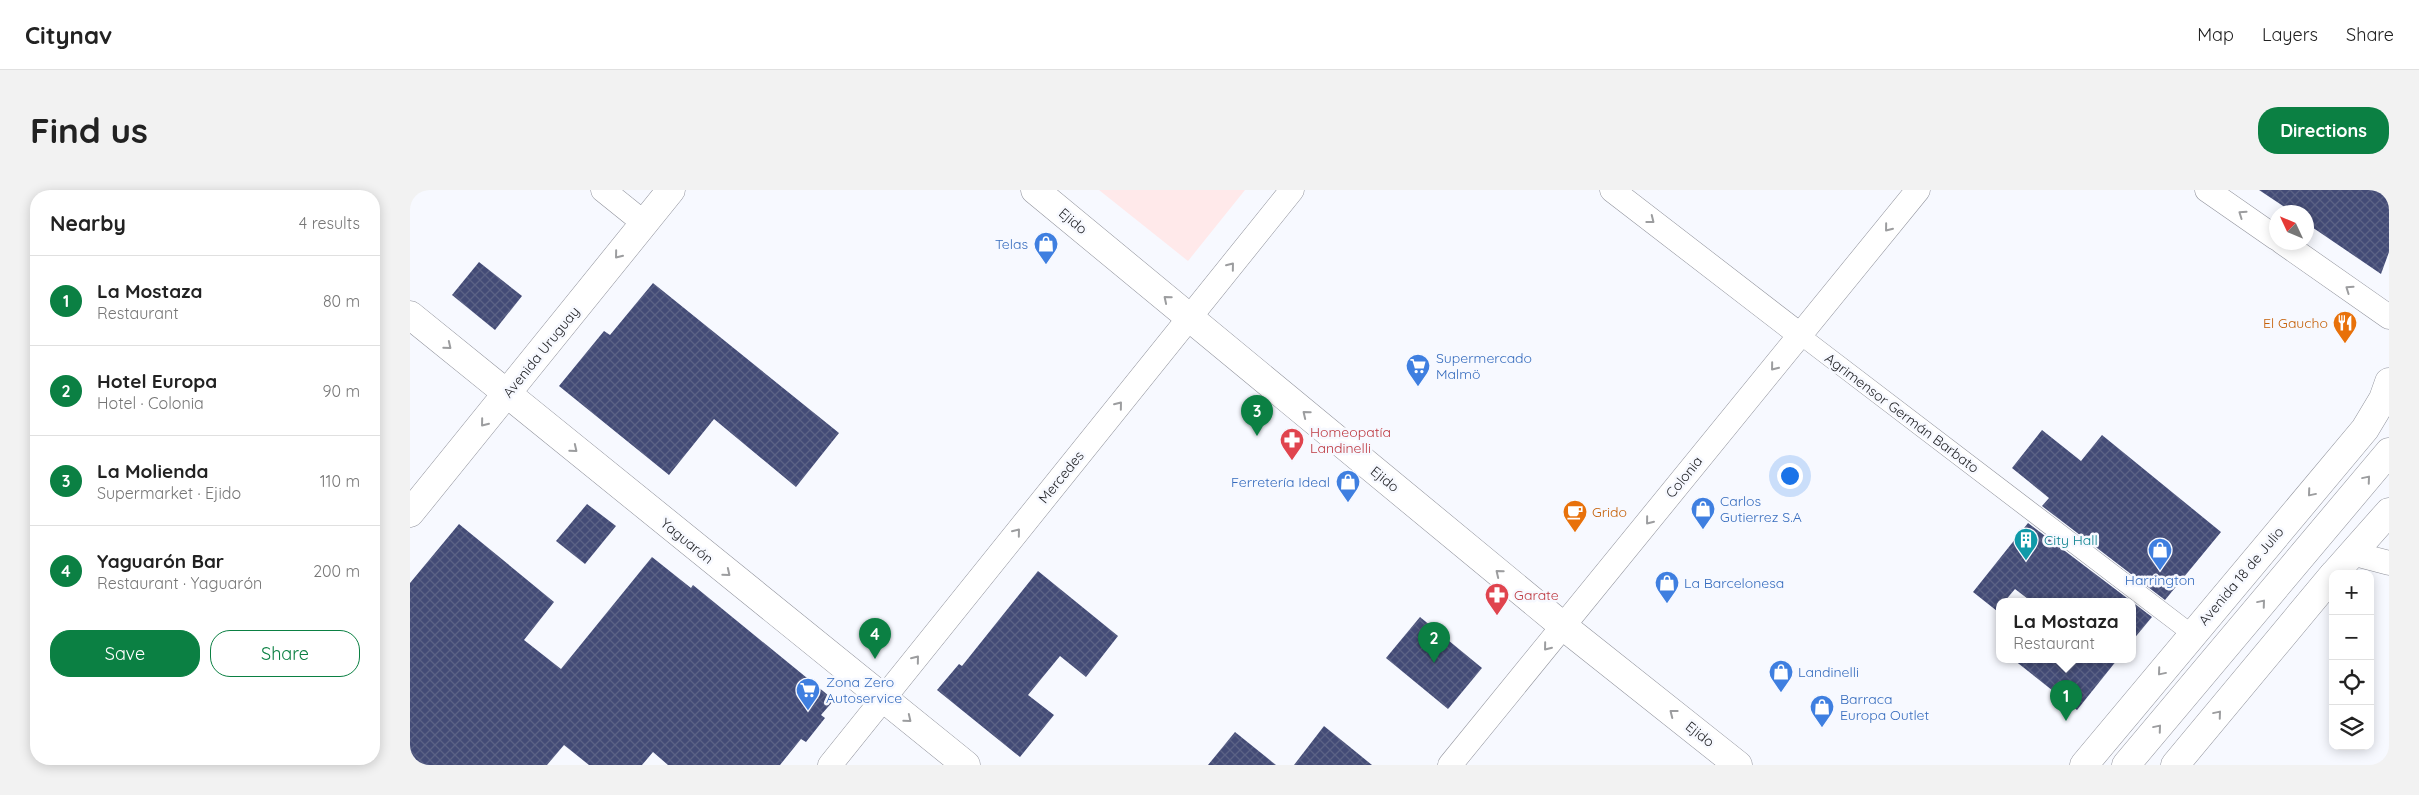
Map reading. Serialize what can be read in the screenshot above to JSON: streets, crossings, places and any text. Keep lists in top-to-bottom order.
{
  "streets": {
    "street": [
      "Ejido",
      "Avenida Uruguay",
      "Agrimensor Germán Barbato",
      "Mercedes",
      "Colonia",
      "Yaguarón",
      "Avenida 18 de Julio"
    ]
  },
  "crossings": [
    ["Ejido", "Mercedes"],
    ["Ejido", "Colonia"],
    ["Avenida Uruguay", "Yaguarón"],
    ["Agrimensor Germán Barbato", "Colonia"],
    ["Agrimensor Germán Barbato", "Avenida 18 de Julio"],
    ["Mercedes", "Yaguarón"]
  ],
  "one_way": [
    "Ejido",
    "Avenida Uruguay",
    "Mercedes",
    "Colonia",
    "Yaguarón"
  ],
  "places": {
    "shop": [
      "Telas",
      "Ferretería Ideal",
      "Carlos Gutierrez S.A",
      "Harrington",
      "La Barcelonesa",
      "Landinelli",
      "Barraca Europa Outlet"
    ],
    "restaurant": ["El Gaucho"],
    "supermarket": ["Supermercado Malmö", "Zona Zero Autoservice"],
    "pharmacy": ["Homeopatía Landinelli", "Garate"],
    "cafe": ["Grido"],
    "building": ["City Hall"]
  },
  "north": "top left",
  "page": {
    "header": "Citynav",
    "nav": ["Map", "Layers", "Share"],
    "buttons": [
      "Directions",
      ["Save", "Share"]
    ],
    "title": "Find us",
    "heading": ["Nearby", "4 results"],
    "list": [
      {
        "mark": "1",
        "name": "La Mostaza",
        "note": "Restaurant",
        "value": "80 m"
      },
      {
        "mark": "2",
        "name": "Hotel Europa",
        "note": "Hotel · Colonia",
        "value": "90 m"
      },
      {
        "mark": "3",
        "name": "La Molienda",
        "note": "Supermarket · Ejido",
        "value": "110 m"
      },
      {
        "mark": "4",
        "name": "Yaguarón Bar",
        "note": "Restaurant · Yaguarón",
        "value": "200 m"
      }
    ],
    "pins": [
      "3",
      "4",
      "2",
      "1"
    ],
    "map_buttons": ["+", "−"],
    "popup": ["La Mostaza", "Restaurant"]
  }
}
